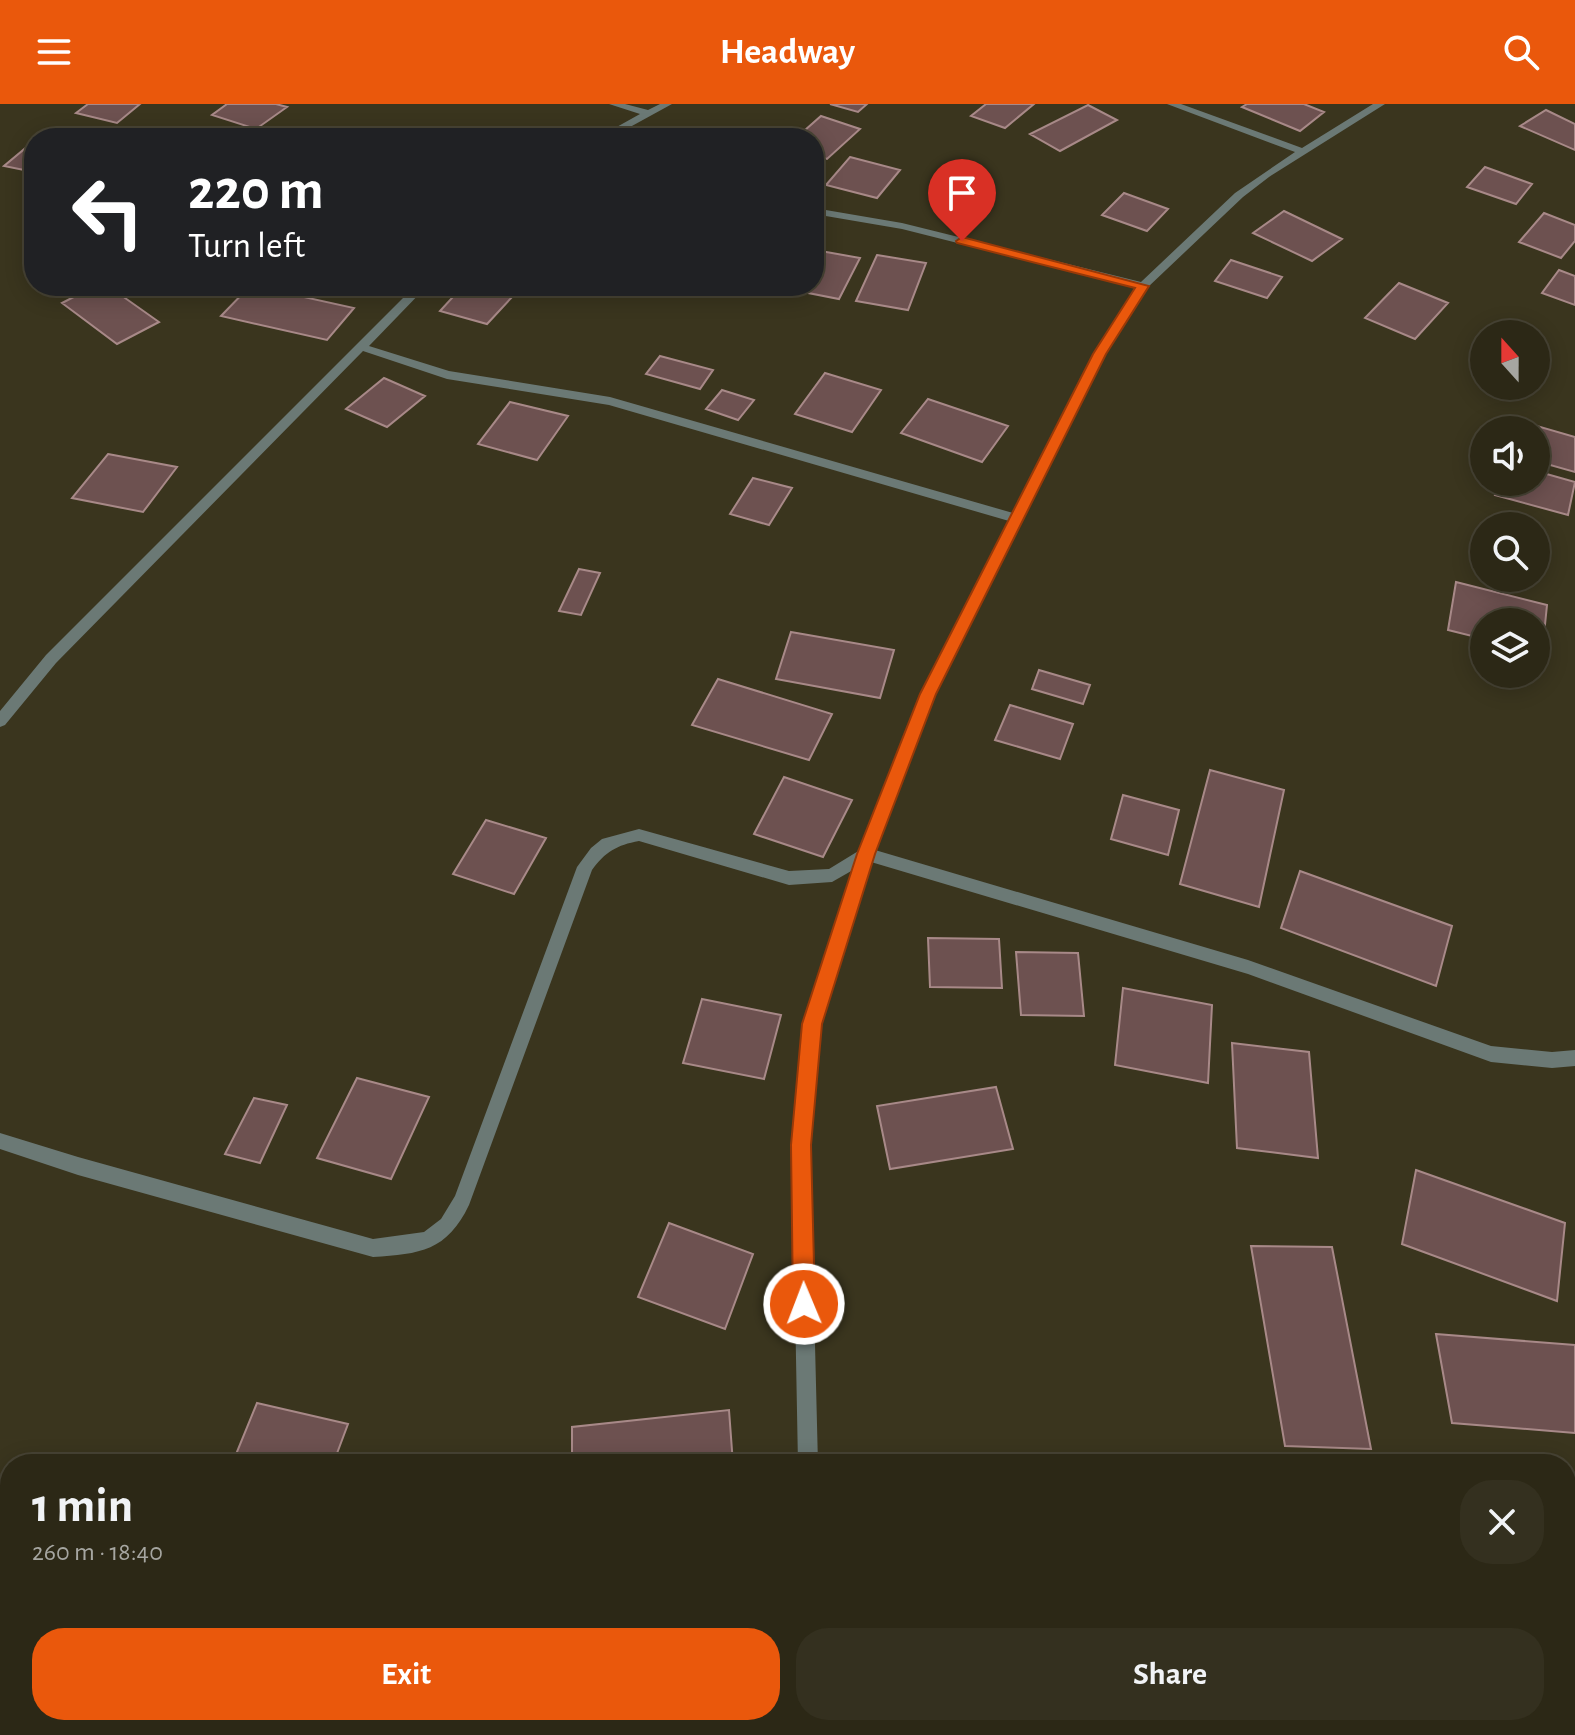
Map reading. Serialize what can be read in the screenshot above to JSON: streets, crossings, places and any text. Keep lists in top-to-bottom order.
{
  "north": "top",
  "page": {
    "header": "Headway",
    "turn": ["220 m", "Turn left"],
    "heading": ["1 min", "260 m · 18:40"],
    "buttons": ["Exit", "Share"]
  }
}
